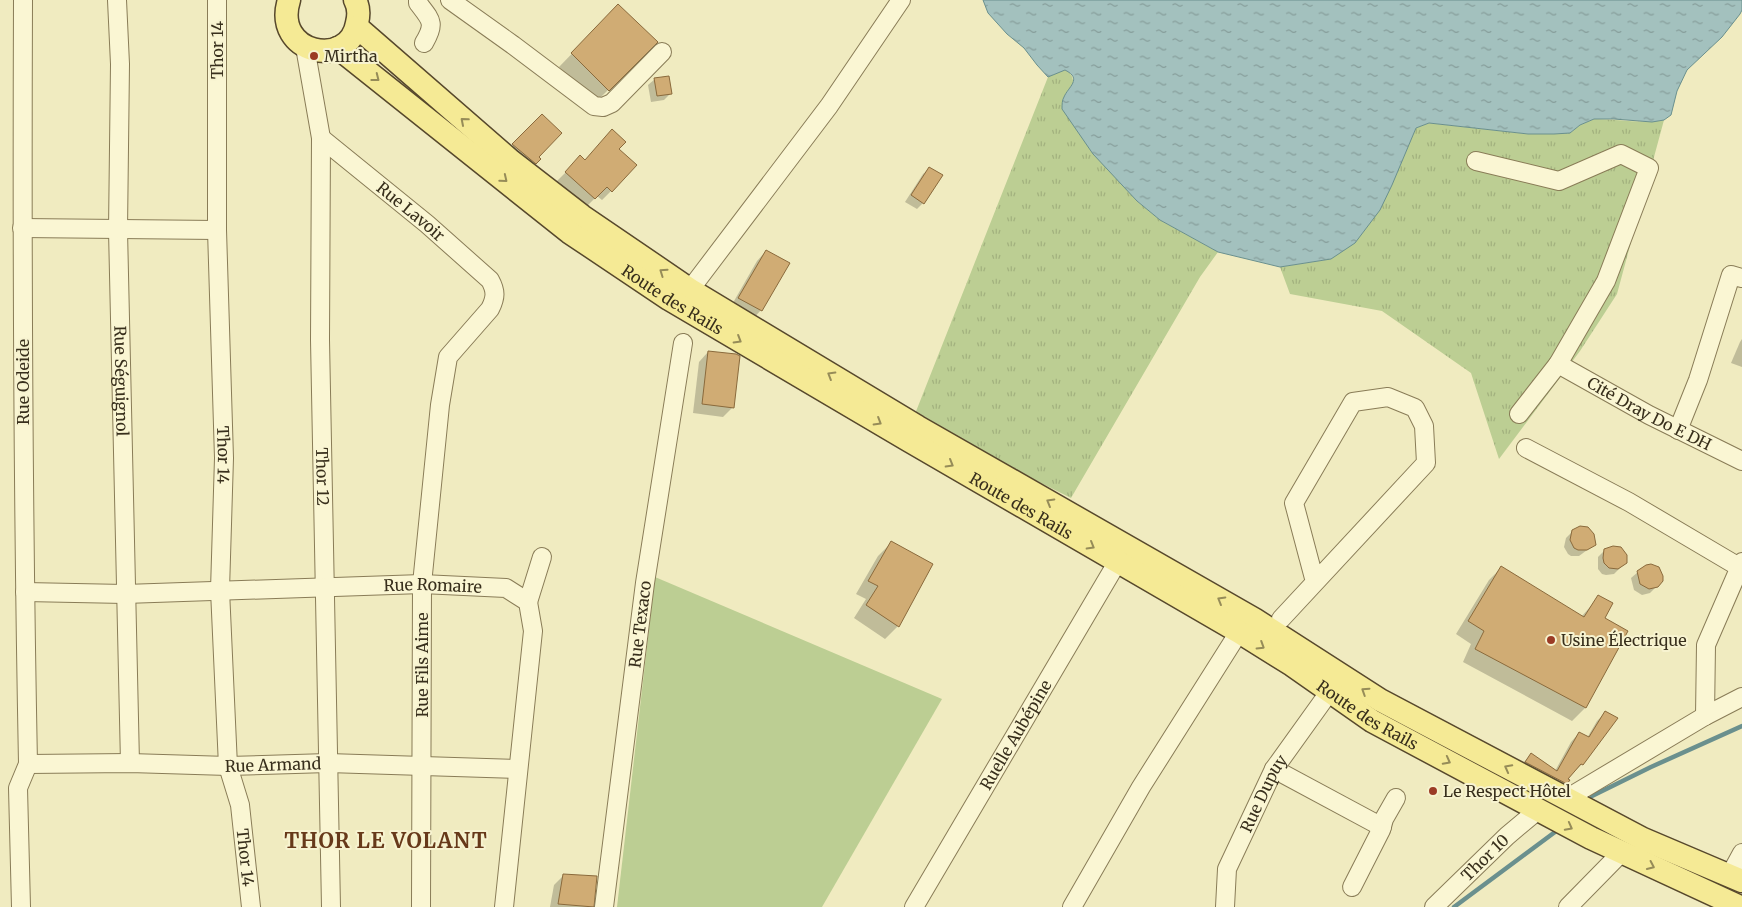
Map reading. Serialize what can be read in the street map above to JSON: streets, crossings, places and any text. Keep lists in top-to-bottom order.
{
  "streets": {
    "main road": ["Route des Rails"],
    "street": [
      "Thor 14",
      "Rue Lavoir",
      "Rue Séguignol",
      "Rue Odeide",
      "Cité Dray Do E DH",
      "Thor 12",
      "Rue Romaire",
      "Rue Texaco",
      "Rue Fils Aime",
      "Ruelle Aubépine",
      "Rue Armand",
      "Rue Dupuy",
      "Thor 10"
    ]
  },
  "crossings": [
    ["Thor 14", "Rue Romaire"],
    ["Thor 14", "Rue Armand"],
    ["Rue Lavoir", "Thor 12"],
    ["Rue Lavoir", "Rue Fils Aime"],
    ["Route des Rails", "Ruelle Aubépine"],
    ["Route des Rails", "Rue Dupuy"],
    ["Route des Rails", "Thor 10"],
    ["Rue Séguignol", "Rue Romaire"],
    ["Rue Séguignol", "Rue Armand"],
    ["Rue Odeide", "Rue Romaire"],
    ["Rue Odeide", "Rue Armand"],
    ["Thor 12", "Rue Romaire"],
    ["Thor 12", "Rue Armand"],
    ["Rue Romaire", "Rue Fils Aime"],
    ["Rue Fils Aime", "Rue Armand"]
  ],
  "districts": ["THOR LE VOLANT"],
  "places": ["Mirtha", "Usine Électrique", "Le Respect Hôtel"]
}
